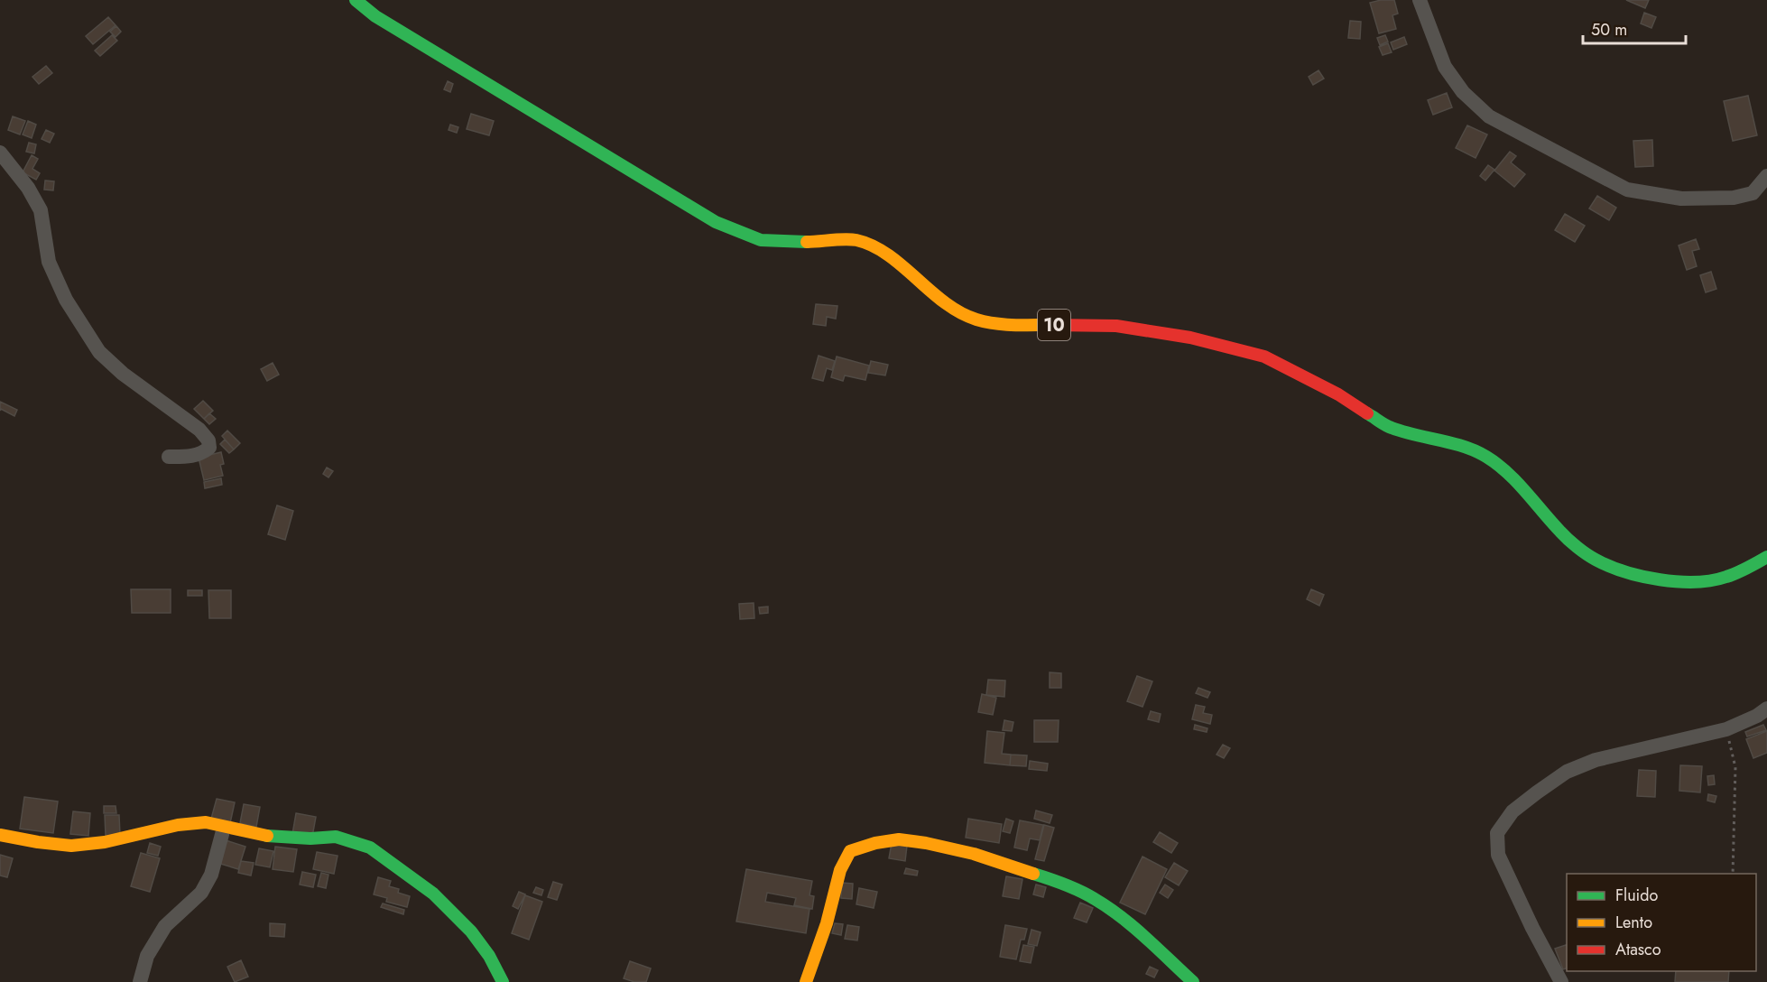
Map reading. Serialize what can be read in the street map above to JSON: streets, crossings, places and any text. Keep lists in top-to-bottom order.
{
  "streets": {
    "main road": ["10"]
  },
  "legend": ["Fluido", "Lento", "Atasco"],
  "scale_bar": "50 m"
}
